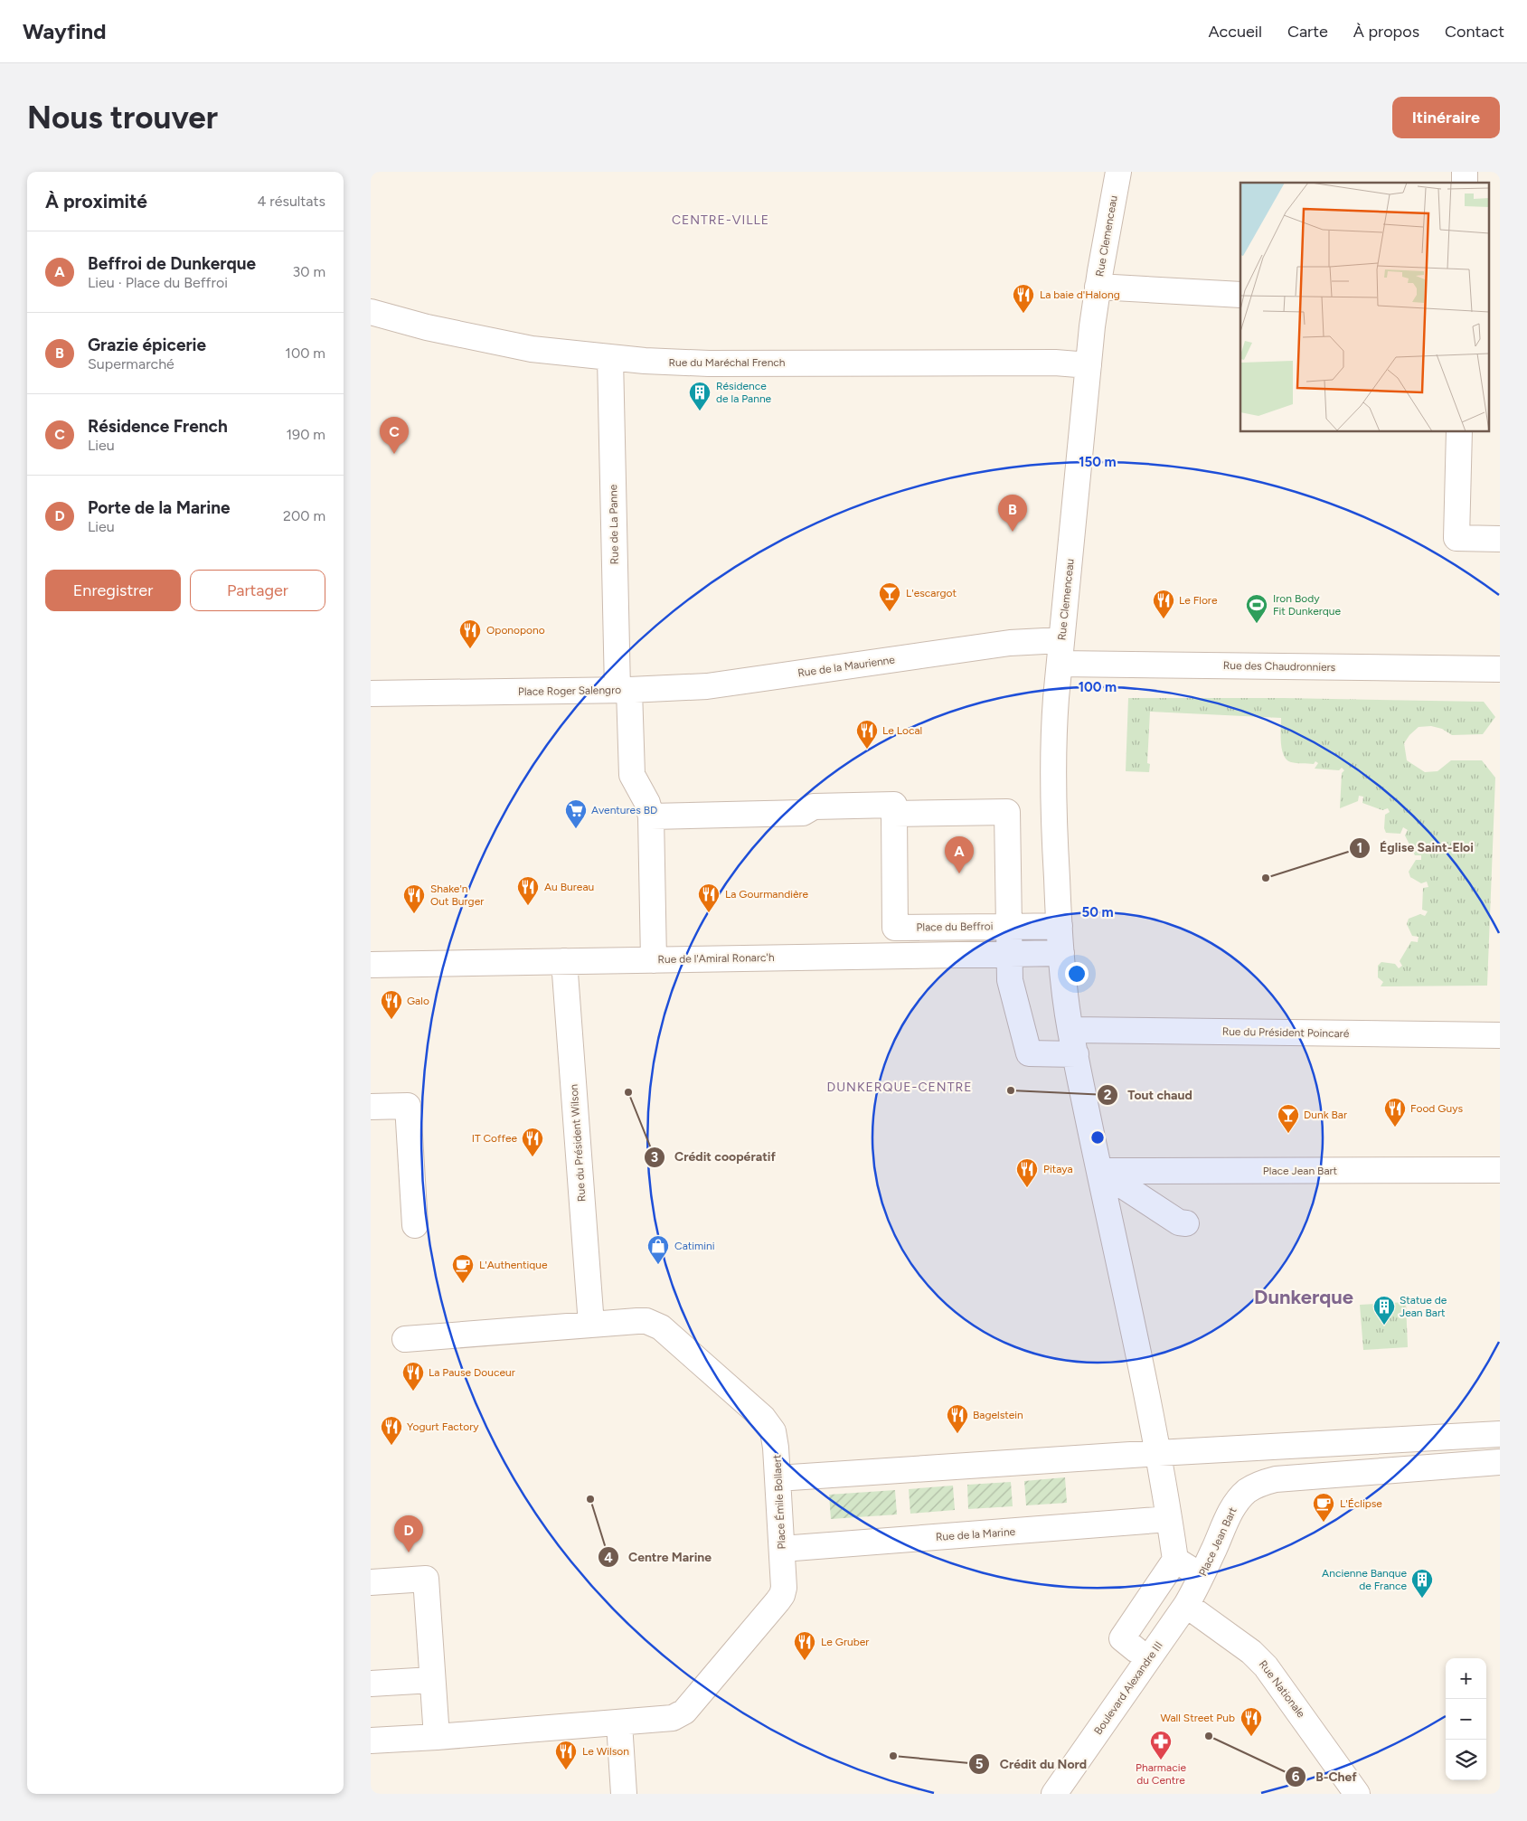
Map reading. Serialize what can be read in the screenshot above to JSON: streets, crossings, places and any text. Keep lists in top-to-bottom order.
{
  "streets": {
    "street": [
      "Rue Clemenceau",
      "Rue du Maréchal French",
      "Rue de La Panne",
      "Rue de la Maurienne",
      "Rue des Chaudronniers",
      "Place Roger Salengro",
      "Place du Beffroi",
      "Rue de l'Amiral Ronarc'h",
      "Rue du Président Poincaré",
      "Rue du Président Wilson",
      "Place Jean Bart",
      "Place Émile Bollaert",
      "Rue de la Marine",
      "Boulevard Alexandre III",
      "Rue Nationale"
    ]
  },
  "crossings": [
    ["Rue Clemenceau", "Rue du Maréchal French"],
    ["Rue Clemenceau", "Rue de la Maurienne"],
    ["Rue Clemenceau", "Rue des Chaudronniers"],
    ["Rue Clemenceau", "Rue de l'Amiral Ronarc'h"],
    ["Rue Clemenceau", "Rue du Président Poincaré"],
    ["Rue du Maréchal French", "Rue de La Panne"],
    ["Rue de La Panne", "Rue de la Maurienne"],
    ["Rue de La Panne", "Place Roger Salengro"],
    ["Rue de la Maurienne", "Rue des Chaudronniers"],
    ["Rue de la Maurienne", "Place Roger Salengro"],
    ["Place Roger Salengro", "Rue de l'Amiral Ronarc'h"],
    ["Rue de l'Amiral Ronarc'h", "Rue du Président Wilson"],
    ["Rue du Président Wilson", "Place Émile Bollaert"],
    ["Place Jean Bart", "Boulevard Alexandre III"],
    ["Place Jean Bart", "Rue Nationale"],
    ["Place Émile Bollaert", "Rue de la Marine"],
    ["Boulevard Alexandre III", "Rue Nationale"]
  ],
  "districts": ["CENTRE-VILLE", "DUNKERQUE-CENTRE", "Dunkerque"],
  "places": {
    "restaurant": [
      "La baie d'Halong",
      "Le Flore",
      "Oponopono",
      "Le Local",
      "Au Bureau",
      "La Gourmandière",
      "Shake'n Out Burger",
      "Galo",
      "Food Guys",
      "IT Coffee",
      "Pitaya",
      "La Pause Douceur",
      "Bagelstein",
      "Yogurt Factory",
      "Le Gruber",
      "Wall Street Pub",
      "Le Wilson"
    ],
    "building": ["Résidence de la Panne", "Statue de Jean Bart", "Ancienne Banque de France"],
    "bar": ["L'escargot", "Dunk Bar"],
    "sports": ["Iron Body Fit Dunkerque"],
    "supermarket": ["Aventures BD"],
    "other": [
      "Église Saint-Eloi",
      "Tout chaud",
      "Crédit coopératif",
      "Centre Marine",
      "B-Chef",
      "Crédit du Nord"
    ],
    "shop": ["Catimini"],
    "cafe": ["L'Authentique", "L'Éclipse"],
    "pharmacy": ["Pharmacie du Centre"]
  },
  "page": {
    "header": "Wayfind",
    "nav": [
      "Accueil",
      "Carte",
      "À propos",
      "Contact"
    ],
    "buttons": [
      "Itinéraire",
      ["Enregistrer", "Partager"]
    ],
    "title": "Nous trouver",
    "heading": ["À proximité", "4 résultats"],
    "list": [
      {
        "mark": "A",
        "name": "Beffroi de Dunkerque",
        "note": "Lieu · Place du Beffroi",
        "value": "30 m"
      },
      {
        "mark": "B",
        "name": "Grazie épicerie",
        "note": "Supermarché",
        "value": "100 m"
      },
      {
        "mark": "C",
        "name": "Résidence French",
        "note": "Lieu",
        "value": "190 m"
      },
      {
        "mark": "D",
        "name": "Porte de la Marine",
        "note": "Lieu",
        "value": "200 m"
      }
    ],
    "pins": [
      "C",
      "B",
      "A",
      "D"
    ],
    "map_buttons": ["+", "−"]
  },
  "rings": ["150 m", "100 m", "50 m"]
}
